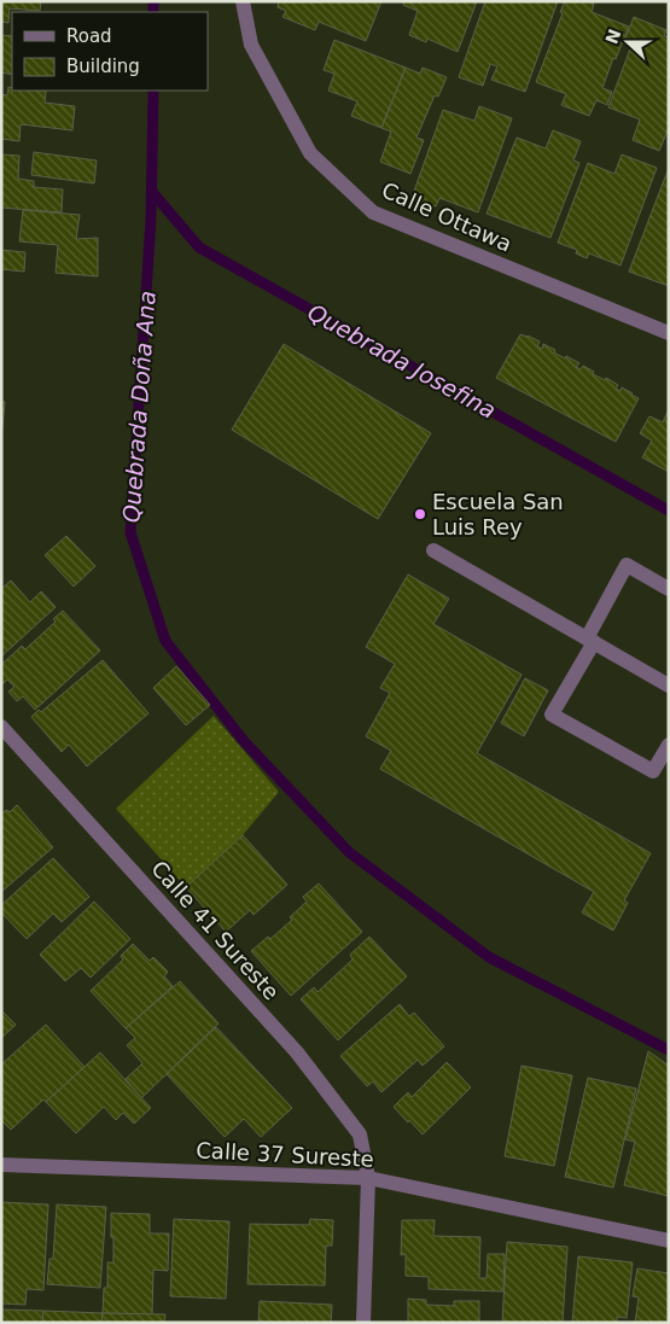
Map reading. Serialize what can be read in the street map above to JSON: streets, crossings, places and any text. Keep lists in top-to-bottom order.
{
  "streets": {
    "street": ["Calle Ottawa", "Calle 41 Sureste", "Calle 37 Sureste"]
  },
  "crossings": [
    ["Calle 41 Sureste", "Calle 37 Sureste"]
  ],
  "water": ["Quebrada Josefina", "Quebrada Doña Ana"],
  "places": ["Escuela San Luis Rey"],
  "legend": ["Road", "Building"],
  "north": "left"
}
